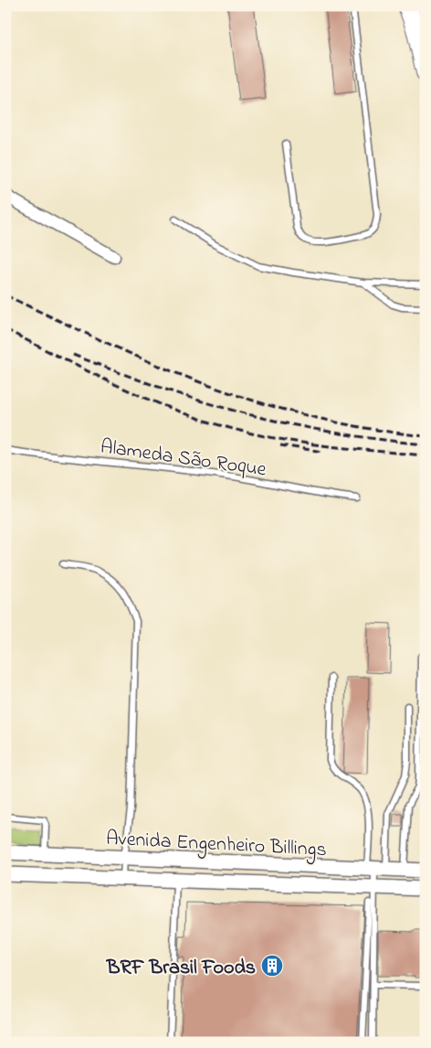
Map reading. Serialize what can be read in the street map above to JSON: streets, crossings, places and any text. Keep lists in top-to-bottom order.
{
  "streets": {
    "street": ["Avenida Engenheiro Billings"],
    "lane": ["Alameda São Roque"]
  },
  "places": {
    "building": ["BRF Brasil Foods"]
  }
}
